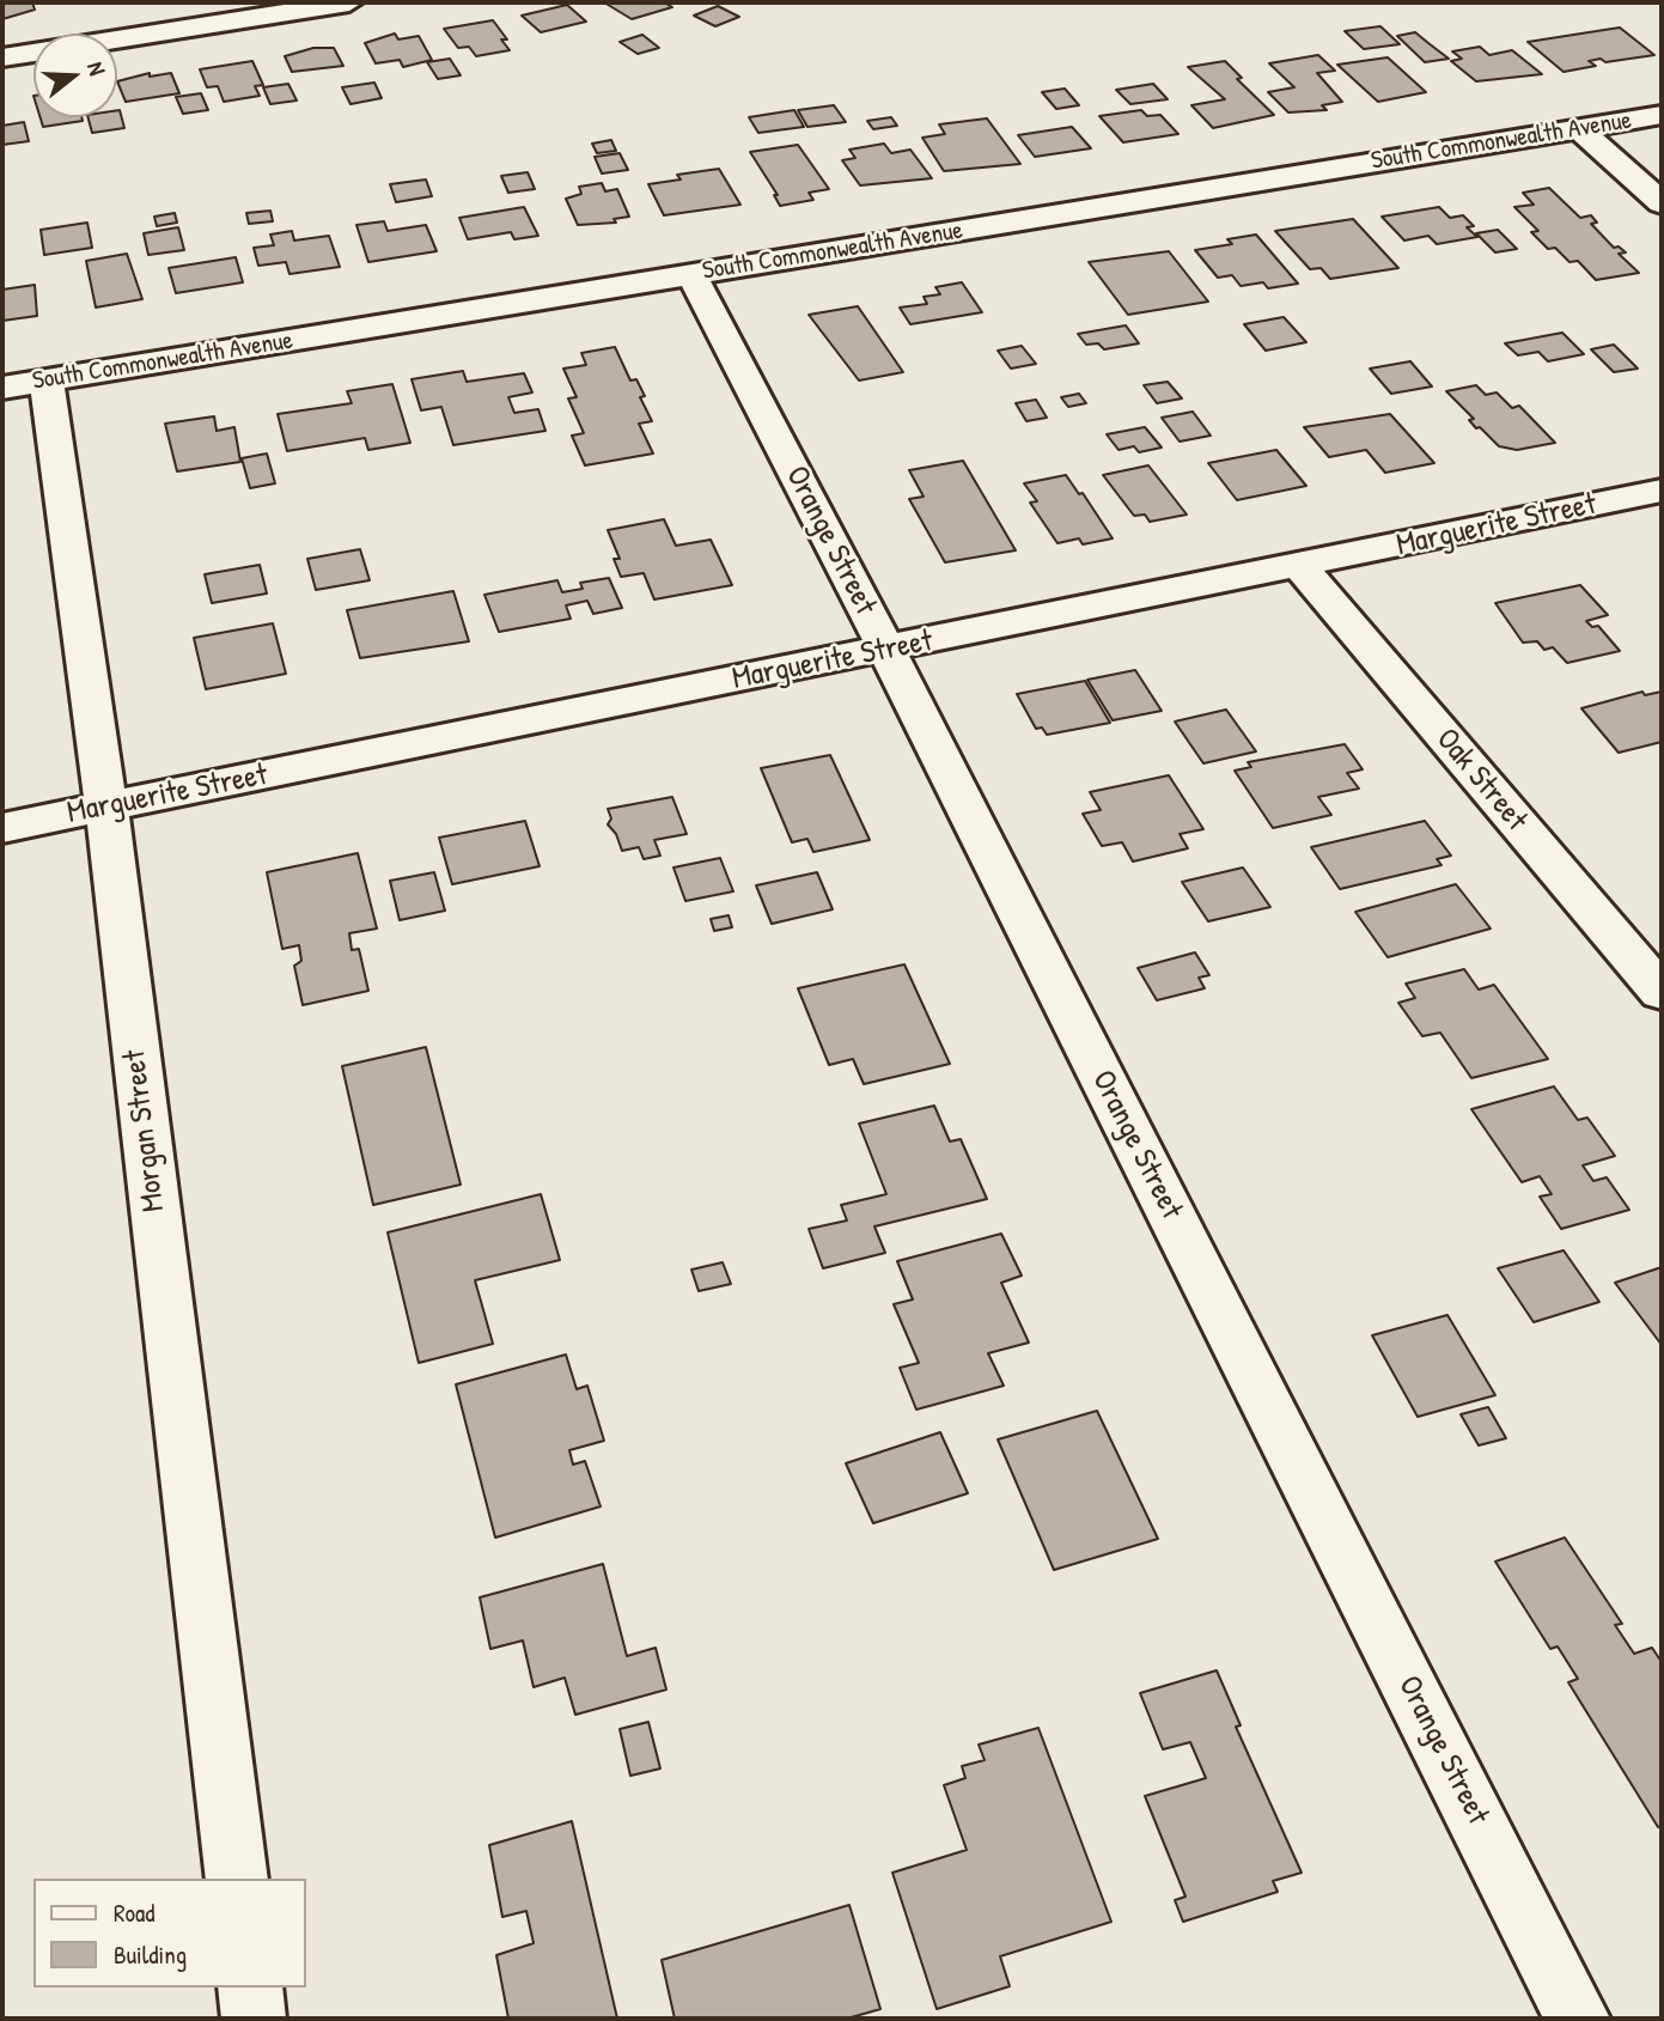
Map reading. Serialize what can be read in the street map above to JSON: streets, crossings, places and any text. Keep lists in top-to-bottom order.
{
  "streets": {
    "street": [
      "South Commonwealth Avenue",
      "Marguerite Street",
      "Orange Street",
      "Oak Street",
      "Morgan Street"
    ]
  },
  "crossings": [
    ["South Commonwealth Avenue", "Orange Street"],
    ["South Commonwealth Avenue", "Morgan Street"],
    ["Marguerite Street", "Orange Street"],
    ["Marguerite Street", "Oak Street"],
    ["Marguerite Street", "Morgan Street"]
  ],
  "legend": ["Road", "Building"],
  "north": "right"
}
